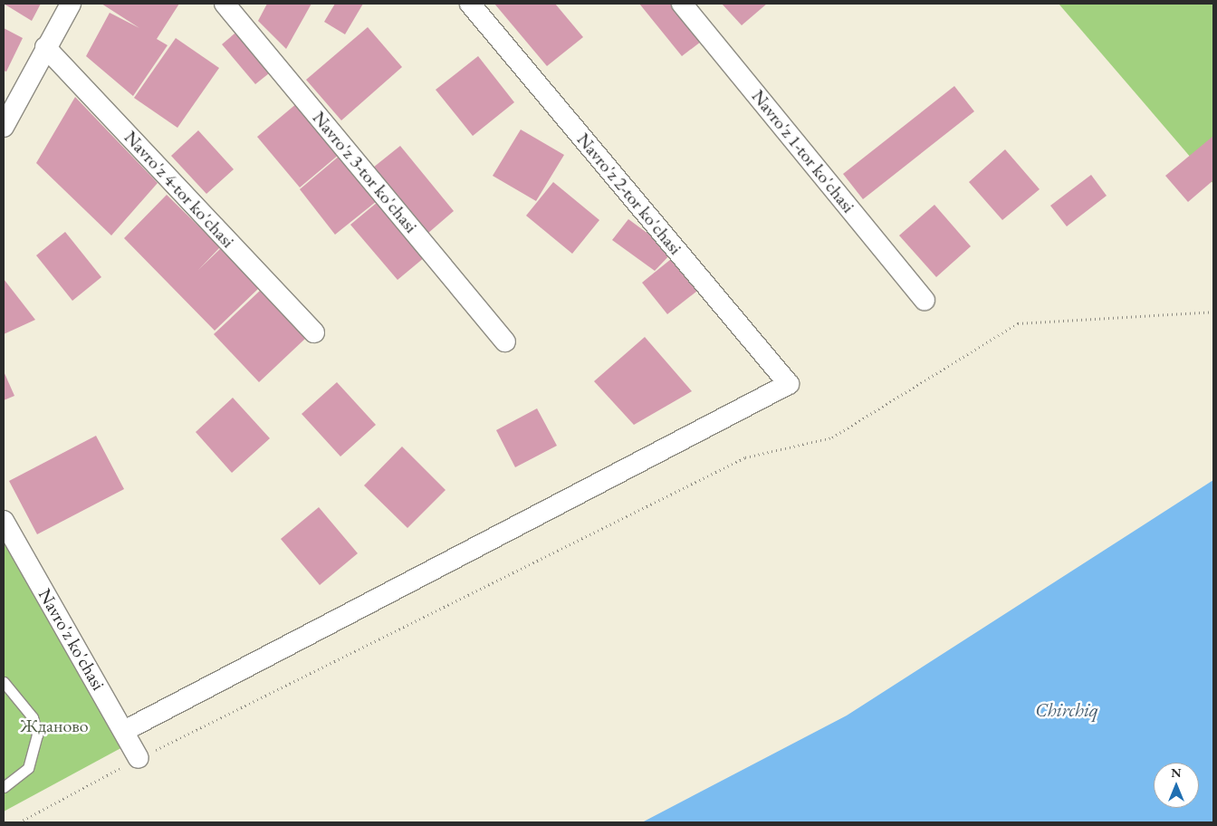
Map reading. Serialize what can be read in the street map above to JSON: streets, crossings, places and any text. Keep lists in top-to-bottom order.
{
  "streets": {
    "street": [
      "Navro'z 1-tor ko'chasi",
      "Navro'z 3-tor ko'chasi",
      "Navro'z 4-tor ko'chasi",
      "Navro'z 2-tor ko'chasi",
      "Navro'z ko'chasi"
    ]
  },
  "crossings": [
    ["Navro'z 2-tor ko'chasi", "Navro'z ko'chasi"]
  ],
  "water": ["Chirchiq"],
  "parks": ["Жданово"],
  "north": "top"
}
